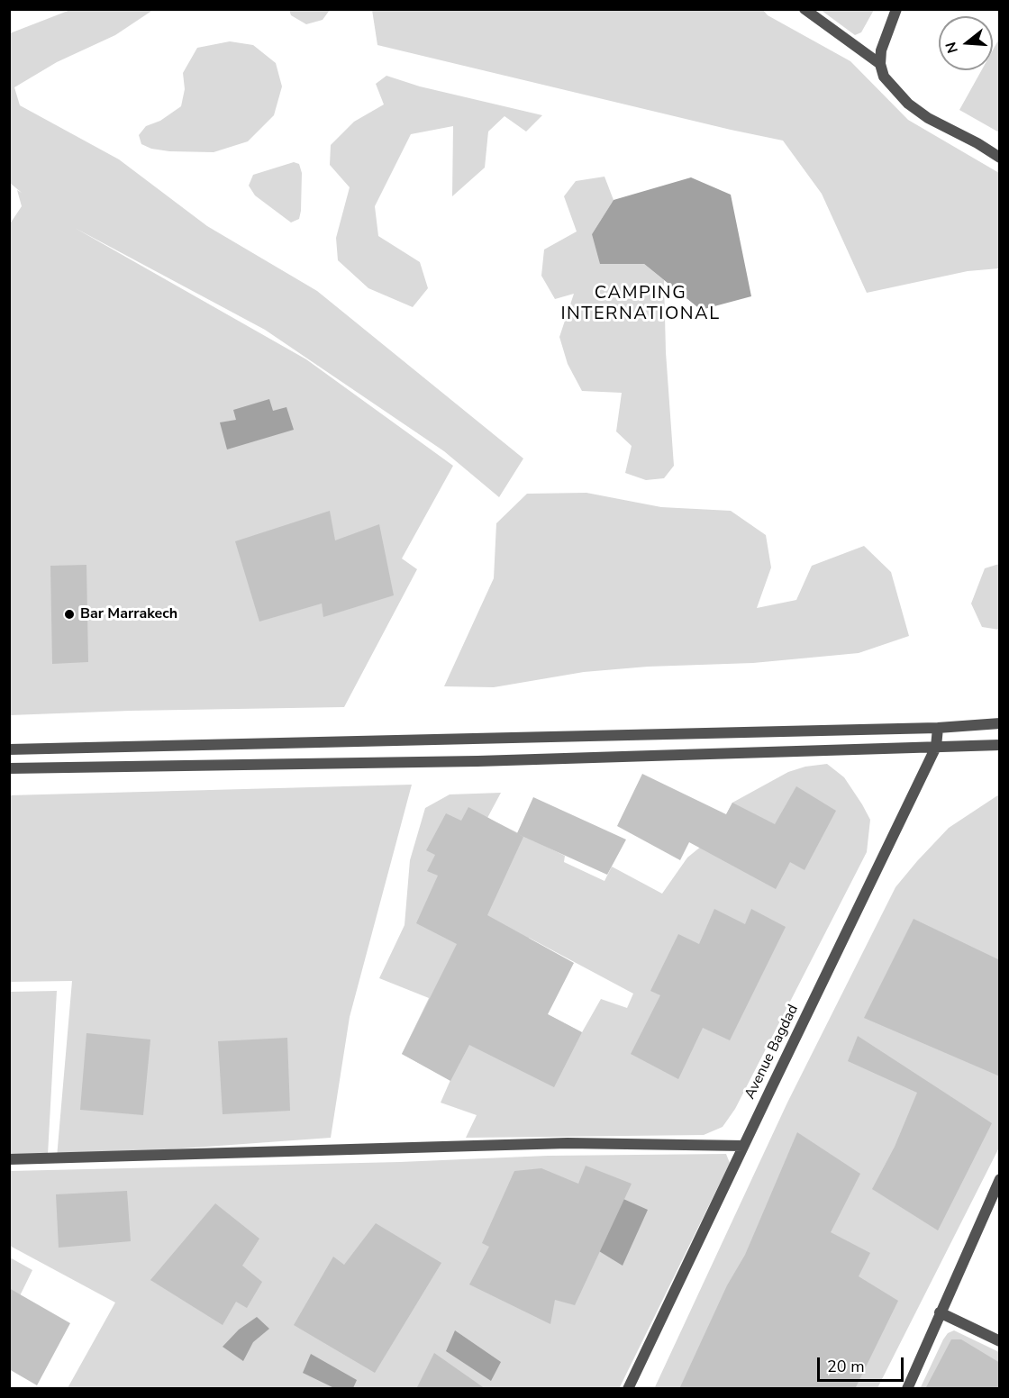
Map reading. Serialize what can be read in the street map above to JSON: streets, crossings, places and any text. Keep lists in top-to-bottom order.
{
  "streets": {
    "street": ["Avenue Bagdad"]
  },
  "districts": ["CAMPING INTERNATIONAL"],
  "places": ["Bar Marrakech"],
  "scale_bar": "20 m",
  "north": "left"
}
